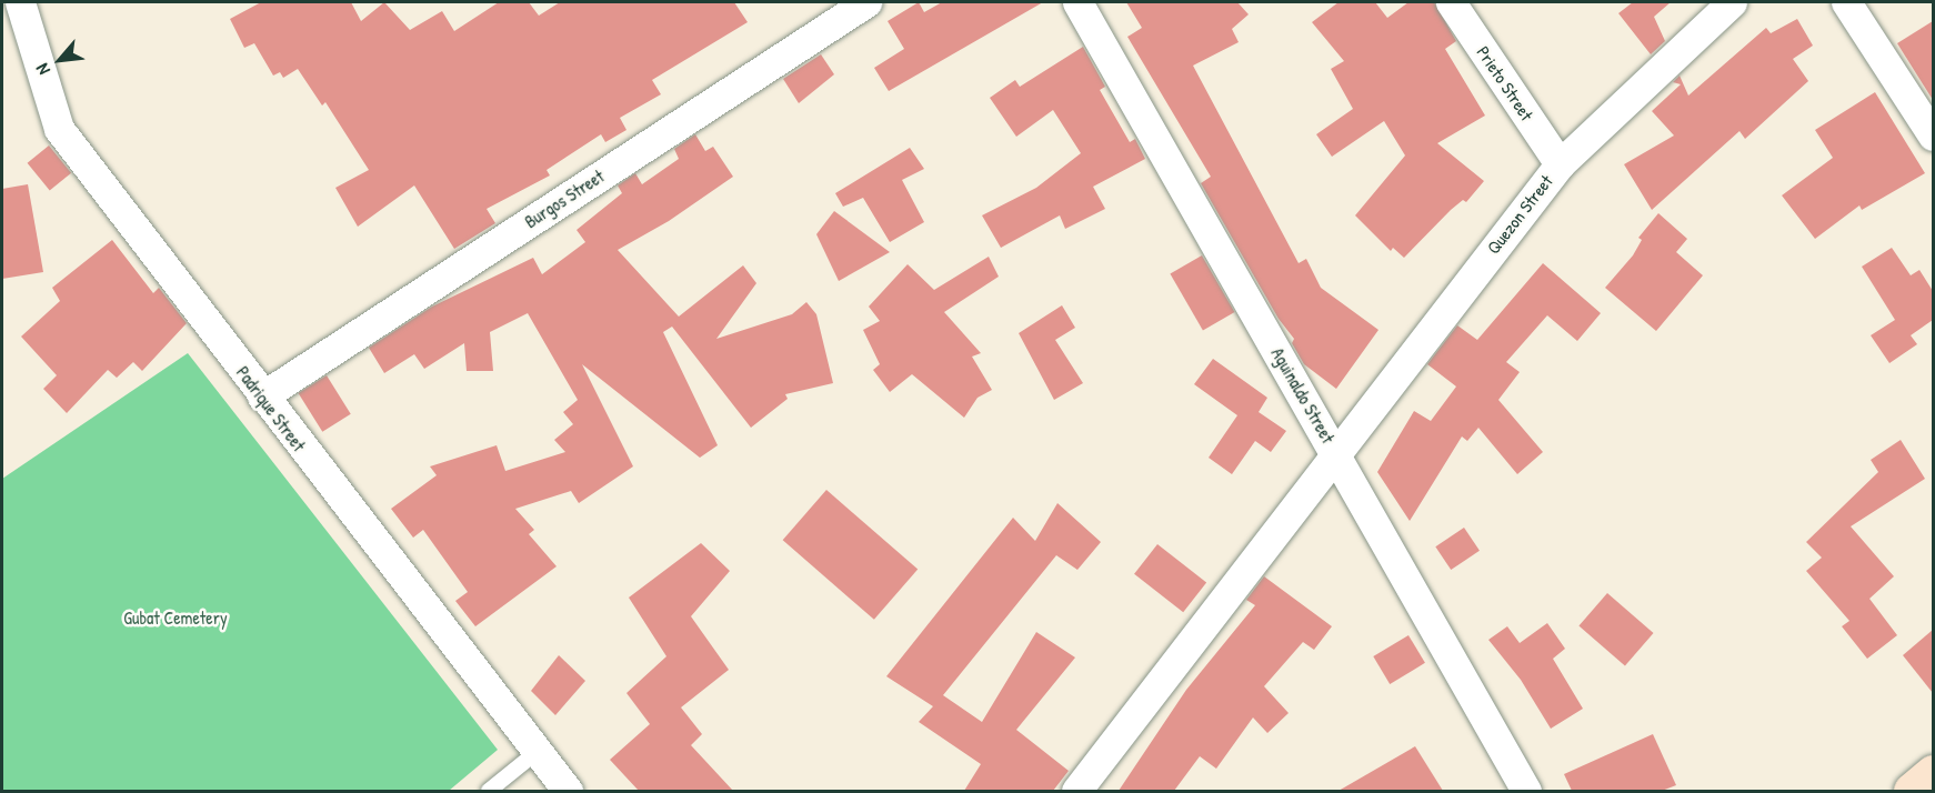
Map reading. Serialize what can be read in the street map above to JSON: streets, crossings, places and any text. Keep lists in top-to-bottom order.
{
  "streets": {
    "street": [
      "Prieto Street",
      "Burgos Street",
      "Quezon Street",
      "Aguinaldo Street",
      "Padrique Street"
    ]
  },
  "crossings": [
    ["Prieto Street", "Quezon Street"],
    ["Burgos Street", "Padrique Street"],
    ["Quezon Street", "Aguinaldo Street"]
  ],
  "parks": ["Gubat Cemetery"],
  "north": "bottom left"
}
